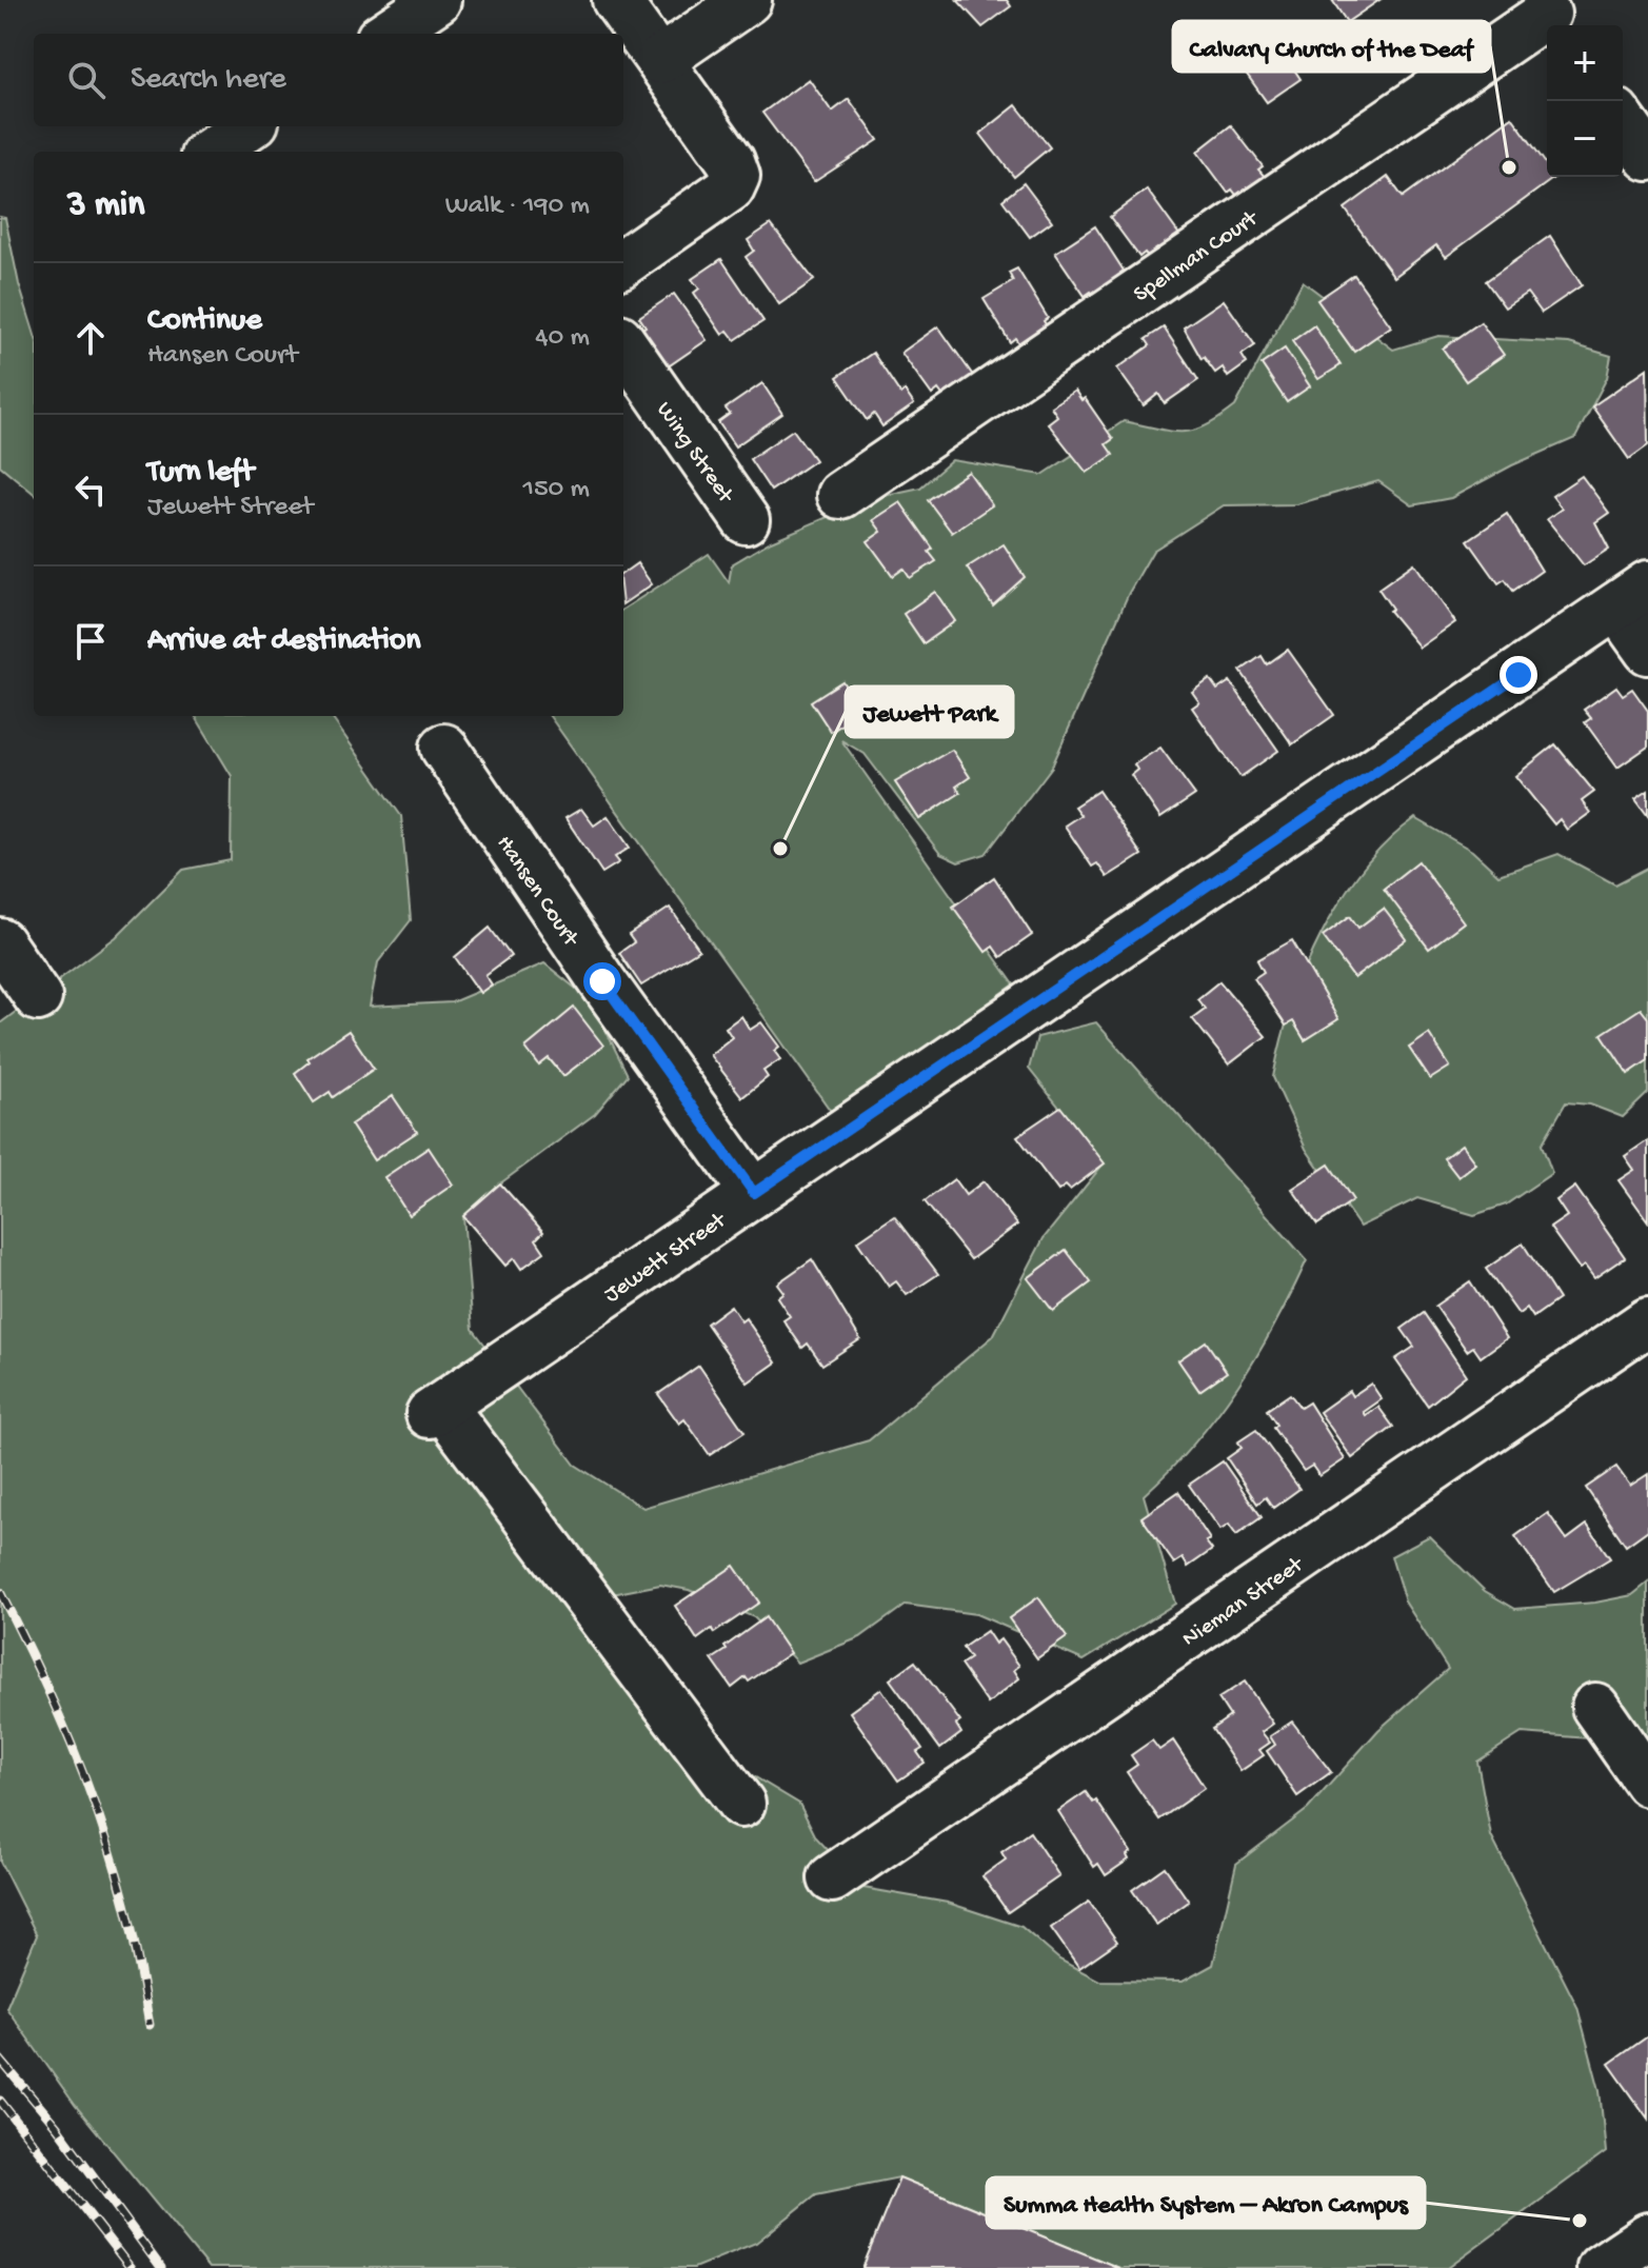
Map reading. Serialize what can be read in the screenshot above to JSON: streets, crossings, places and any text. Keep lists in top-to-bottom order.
{
  "streets": {
    "street": [
      "Spellman Court",
      "Wing Street",
      "Hansen Court",
      "Jewett Street",
      "Nieman Street"
    ]
  },
  "crossings": [
    ["Hansen Court", "Jewett Street"]
  ],
  "places": ["Calvary Church of the Deaf", "Jewett Park", "Summa Health System – Akron Campus"],
  "page": {
    "map_buttons": ["+", "−"],
    "search": "Search here",
    "heading": ["3 min", "Walk · 190 m"],
    "list": [
      ["Continue", "Hansen Court", "40 m"],
      ["Turn left", "Jewett Street", "150 m"],
      "Arrive at destination"
    ]
  }
}
